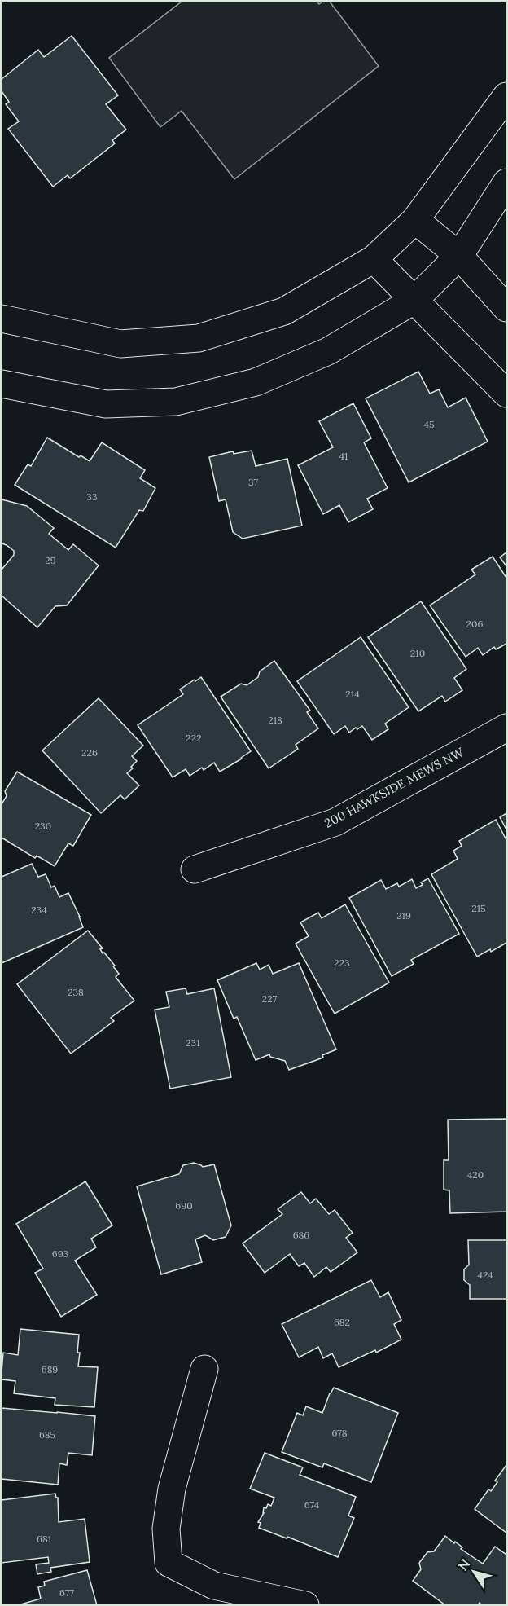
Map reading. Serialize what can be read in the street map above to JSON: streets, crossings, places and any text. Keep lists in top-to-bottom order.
{
  "streets": {
    "street": ["200 HAWKSIDE MEWS NW"]
  },
  "house_numbers": [
    "45",
    "41",
    "37",
    "33",
    "29",
    "206",
    "210",
    "214",
    "218",
    "222",
    "226",
    "230",
    "215",
    "234",
    "219",
    "223",
    "238",
    "227",
    "231",
    "420",
    "690",
    "686",
    "693",
    "424",
    "682",
    "689",
    "678",
    "685",
    "674",
    "681",
    "677"
  ],
  "north": "top left"
}
